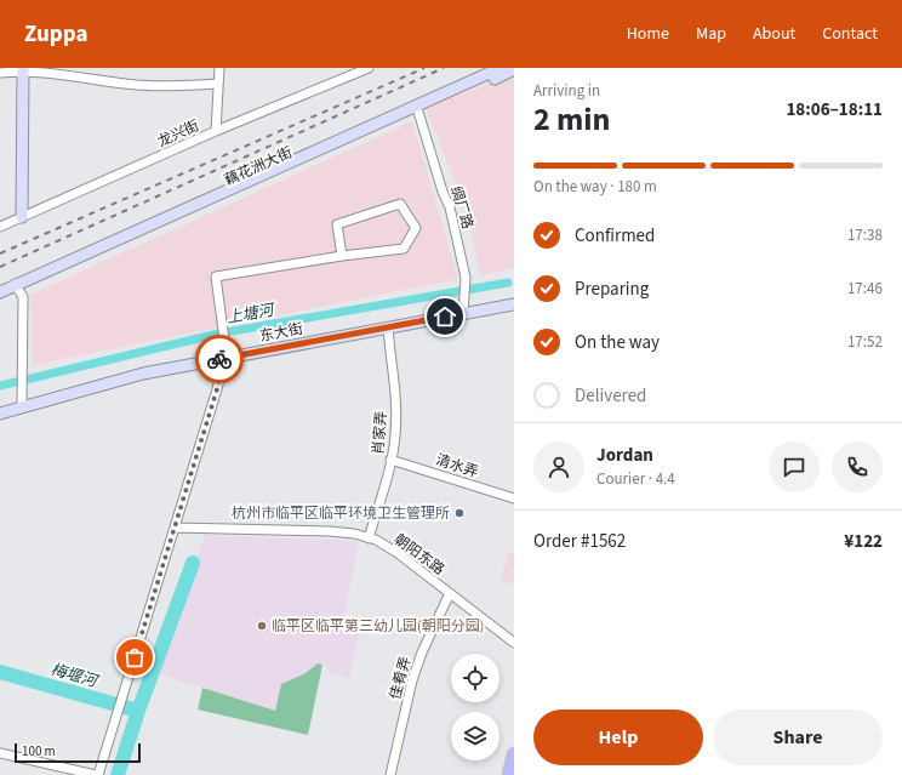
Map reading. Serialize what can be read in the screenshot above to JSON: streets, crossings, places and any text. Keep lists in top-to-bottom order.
{
  "streets": {
    "main road": ["藕花洲大街", "东大街"],
    "street": [
      "龙兴街",
      "绸厂路",
      "肖家弄",
      "清水弄",
      "朝阳东路",
      "佳肴弄"
    ]
  },
  "crossings": [
    ["藕花洲大街", "绸厂路"],
    ["绸厂路", "东大街"],
    ["东大街", "肖家弄"],
    ["肖家弄", "清水弄"],
    ["肖家弄", "朝阳东路"],
    ["朝阳东路", "佳肴弄"]
  ],
  "water": ["上塘河", "梅堰河"],
  "places": ["杭州市临平区临平环境卫生管理所", "临平区临平第三幼儿园(朝阳分园)"],
  "scale_bar": "100 m",
  "page": {
    "header": "Zuppa",
    "nav": [
      "Home",
      "Map",
      "About",
      "Contact"
    ],
    "heading": ["2 min", "Arriving in", "18:06–18:11"],
    "panel": [
      "Jordan",
      "Courier · 4.4",
      "Order #1562",
      "¥122"
    ],
    "bar": "On the way · 180 m",
    "list": [
      ["Confirmed", "17:38"],
      ["Preparing", "17:46"],
      ["On the way", "17:52"],
      "Delivered"
    ],
    "buttons": ["Help", "Share"],
    "scale": "100 m"
  }
}
